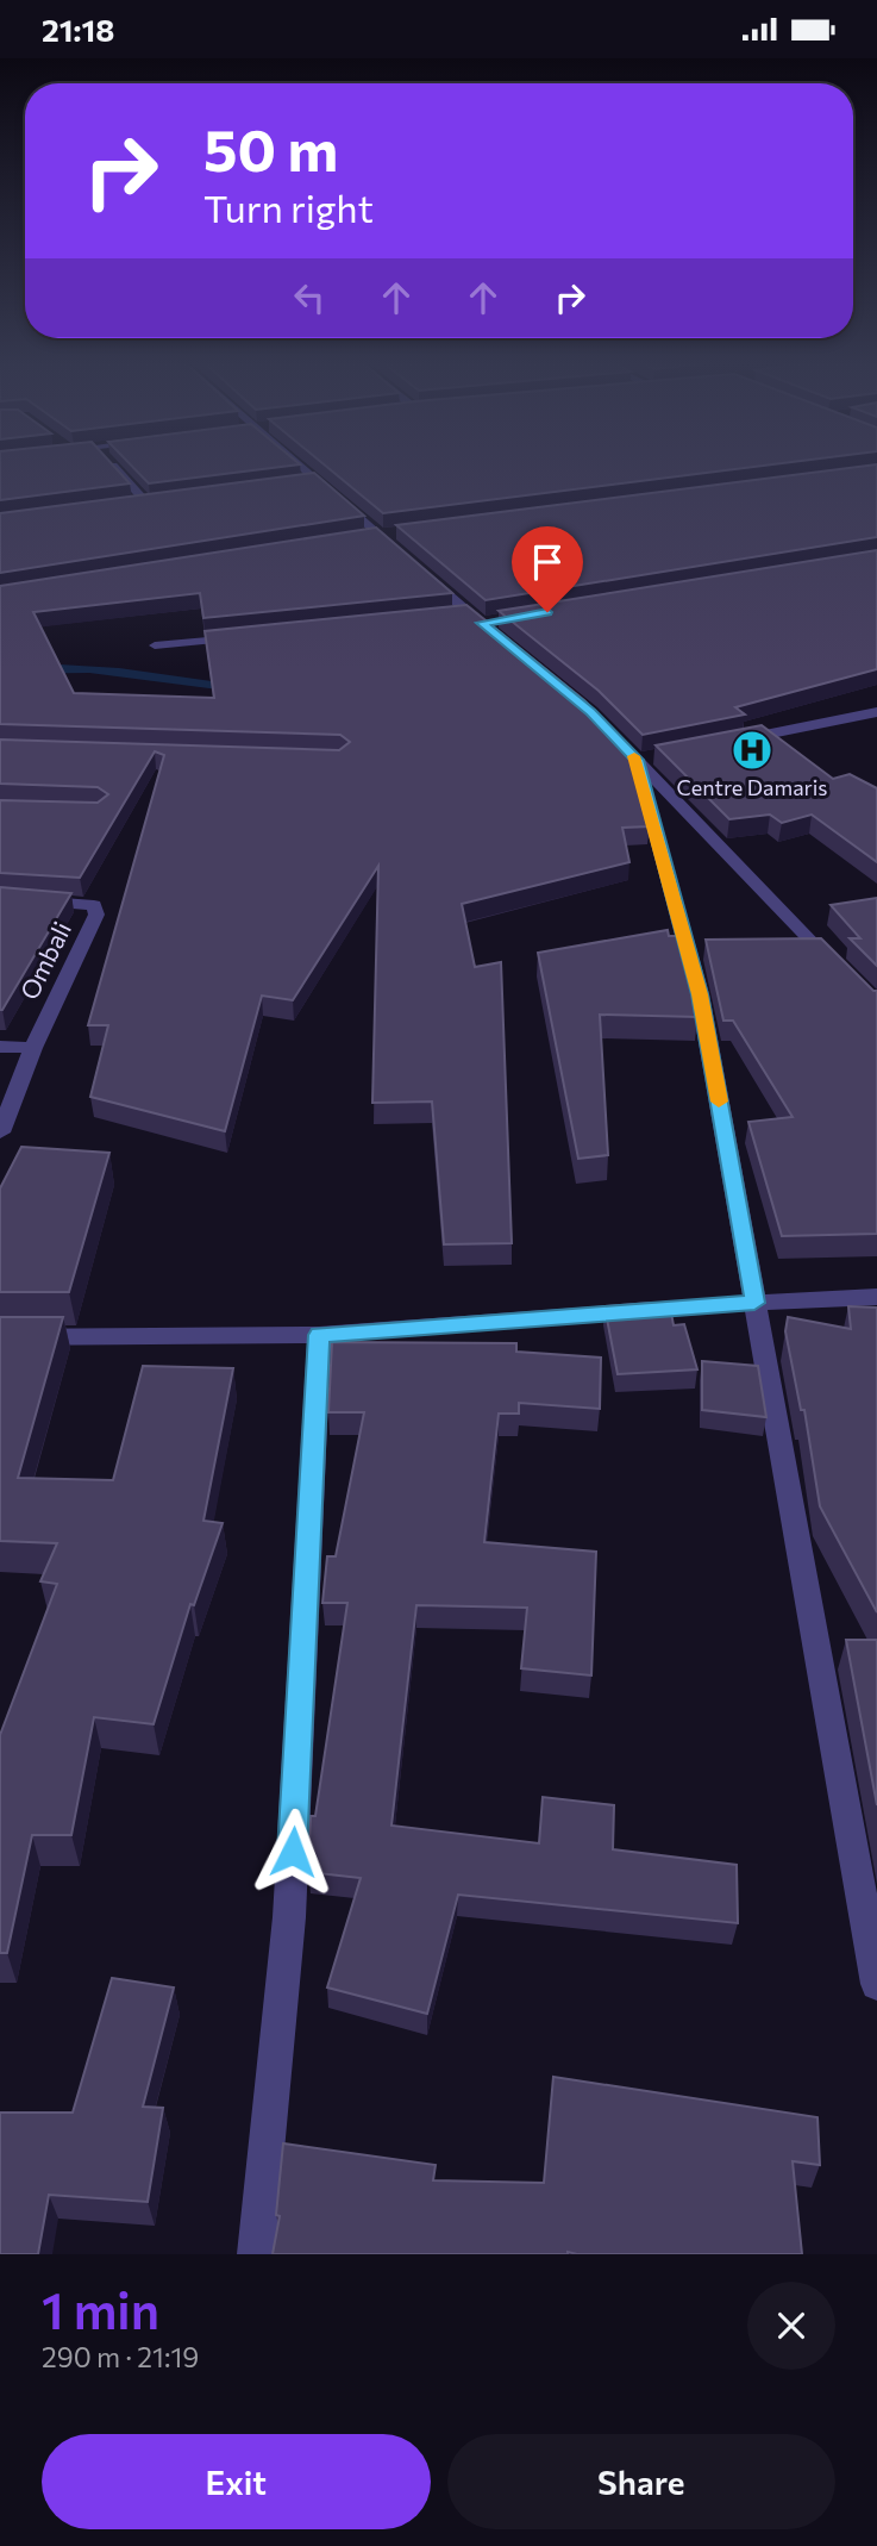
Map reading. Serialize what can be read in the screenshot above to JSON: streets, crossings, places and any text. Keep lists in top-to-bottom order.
{
  "streets": {
    "street": ["Ombali"]
  },
  "places": {
    "hospital": ["Centre Damaris"]
  },
  "page": {
    "status": "21:18",
    "turn": ["50 m", "Turn right"],
    "heading": ["1 min", "290 m · 21:19"],
    "buttons": ["Exit", "Share"]
  }
}
